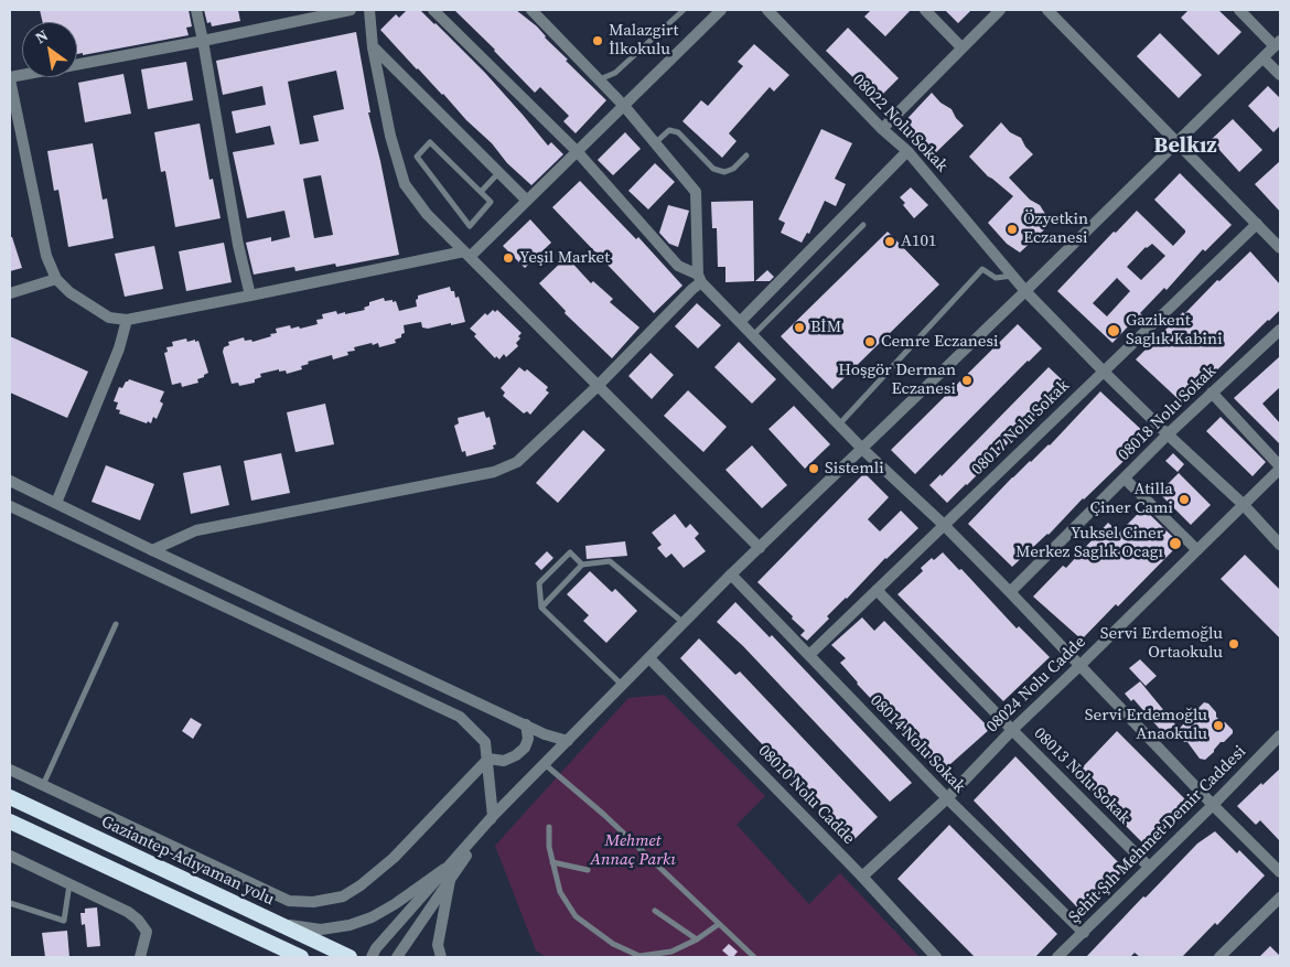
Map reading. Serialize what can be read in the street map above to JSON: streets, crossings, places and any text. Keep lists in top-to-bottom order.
{
  "streets": {
    "highway": ["Gaziantep-Adıyaman yolu"],
    "street": [
      "08022 Nolu Sokak",
      "08018 Nolu Sokak",
      "08017 Nolu Sokak",
      "08024 Nolu Cadde",
      "08014 Nolu Sokak",
      "08013 Nolu Sokak",
      "08010 Nolu Cadde",
      "Şehit Şıh Mehmet Demir Caddesi"
    ]
  },
  "crossings": [
    ["08022 Nolu Sokak", "08018 Nolu Sokak"],
    ["08022 Nolu Sokak", "08017 Nolu Sokak"],
    ["08022 Nolu Sokak", "08024 Nolu Cadde"],
    ["08017 Nolu Sokak", "08014 Nolu Sokak"],
    ["08017 Nolu Sokak", "08013 Nolu Sokak"],
    ["08024 Nolu Cadde", "08014 Nolu Sokak"],
    ["08024 Nolu Cadde", "08013 Nolu Sokak"],
    ["08024 Nolu Cadde", "08010 Nolu Cadde"],
    ["08014 Nolu Sokak", "Şehit Şıh Mehmet Demir Caddesi"],
    ["08013 Nolu Sokak", "Şehit Şıh Mehmet Demir Caddesi"]
  ],
  "districts": ["Belkız"],
  "parks": ["Mehmet Annaç Parkı"],
  "places": [
    "Malazgirt İlkokulu",
    "Özyetkin Eczanesi",
    "A101",
    "Yeşil Market",
    "BİM",
    "Gazikent Saglık Kabini",
    "Cemre Eczanesi",
    "Hoşgör Derman Eczanesi",
    "Sistemli",
    "Atilla Çiner Cami",
    "Yuksel Ciner Merkez Saglık Ocagı",
    "Servi Erdemoğlu Ortaokulu",
    "Servi Erdemoğlu Anaokulu"
  ],
  "north": "top left"
}
